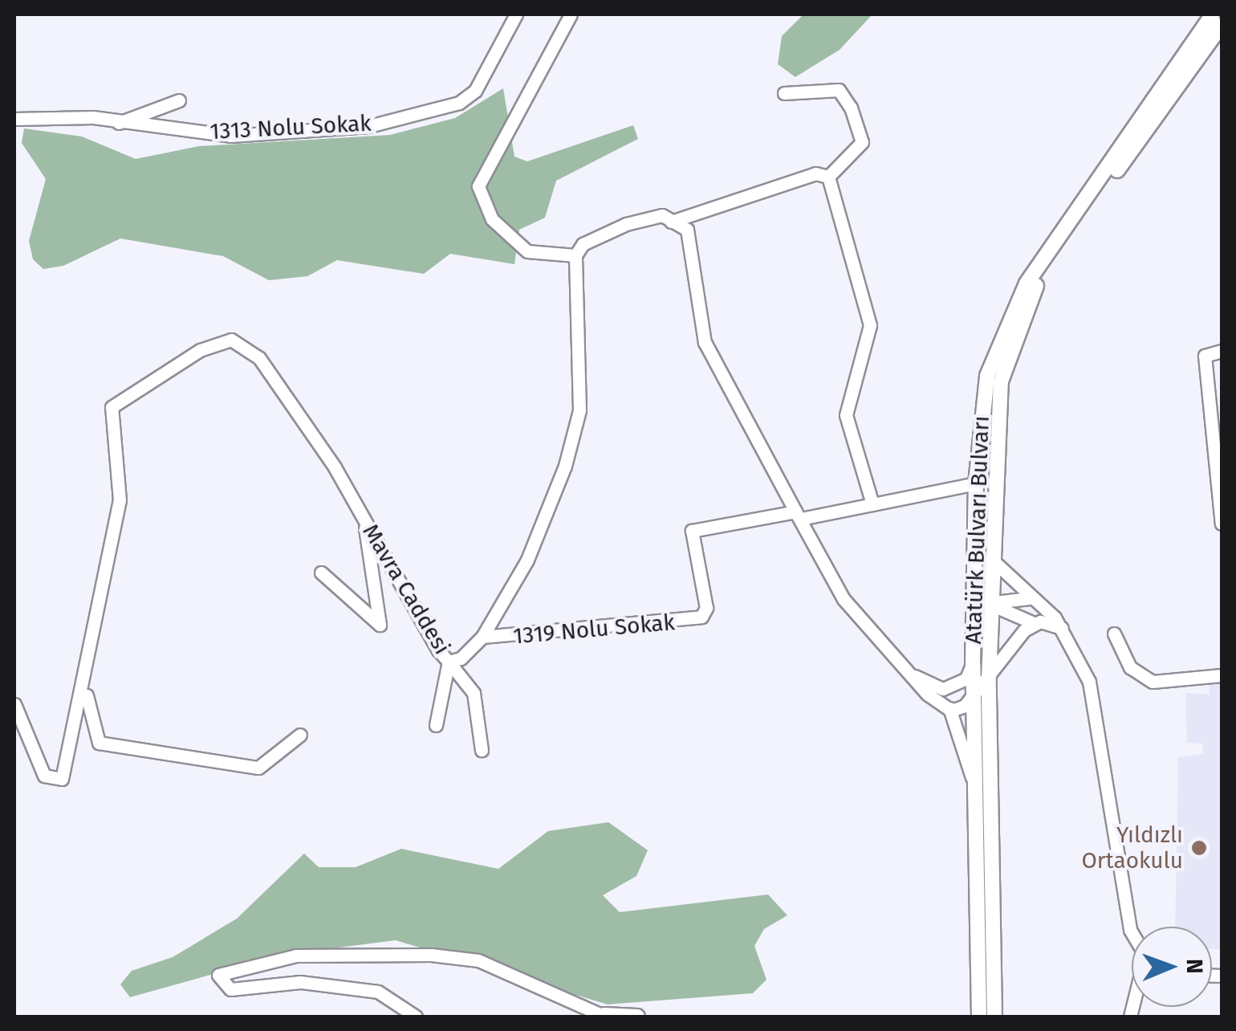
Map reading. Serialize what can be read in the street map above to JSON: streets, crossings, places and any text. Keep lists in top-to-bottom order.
{
  "streets": {
    "street": [
      "1313 Nolu Sokak",
      "Atatürk Bulvarı Bulvarı",
      "Mavra Caddesi",
      "1319 Nolu Sokak"
    ]
  },
  "crossings": [
    ["Mavra Caddesi", "1319 Nolu Sokak"]
  ],
  "places": ["Yıldızlı Ortaokulu"],
  "north": "right"
}
